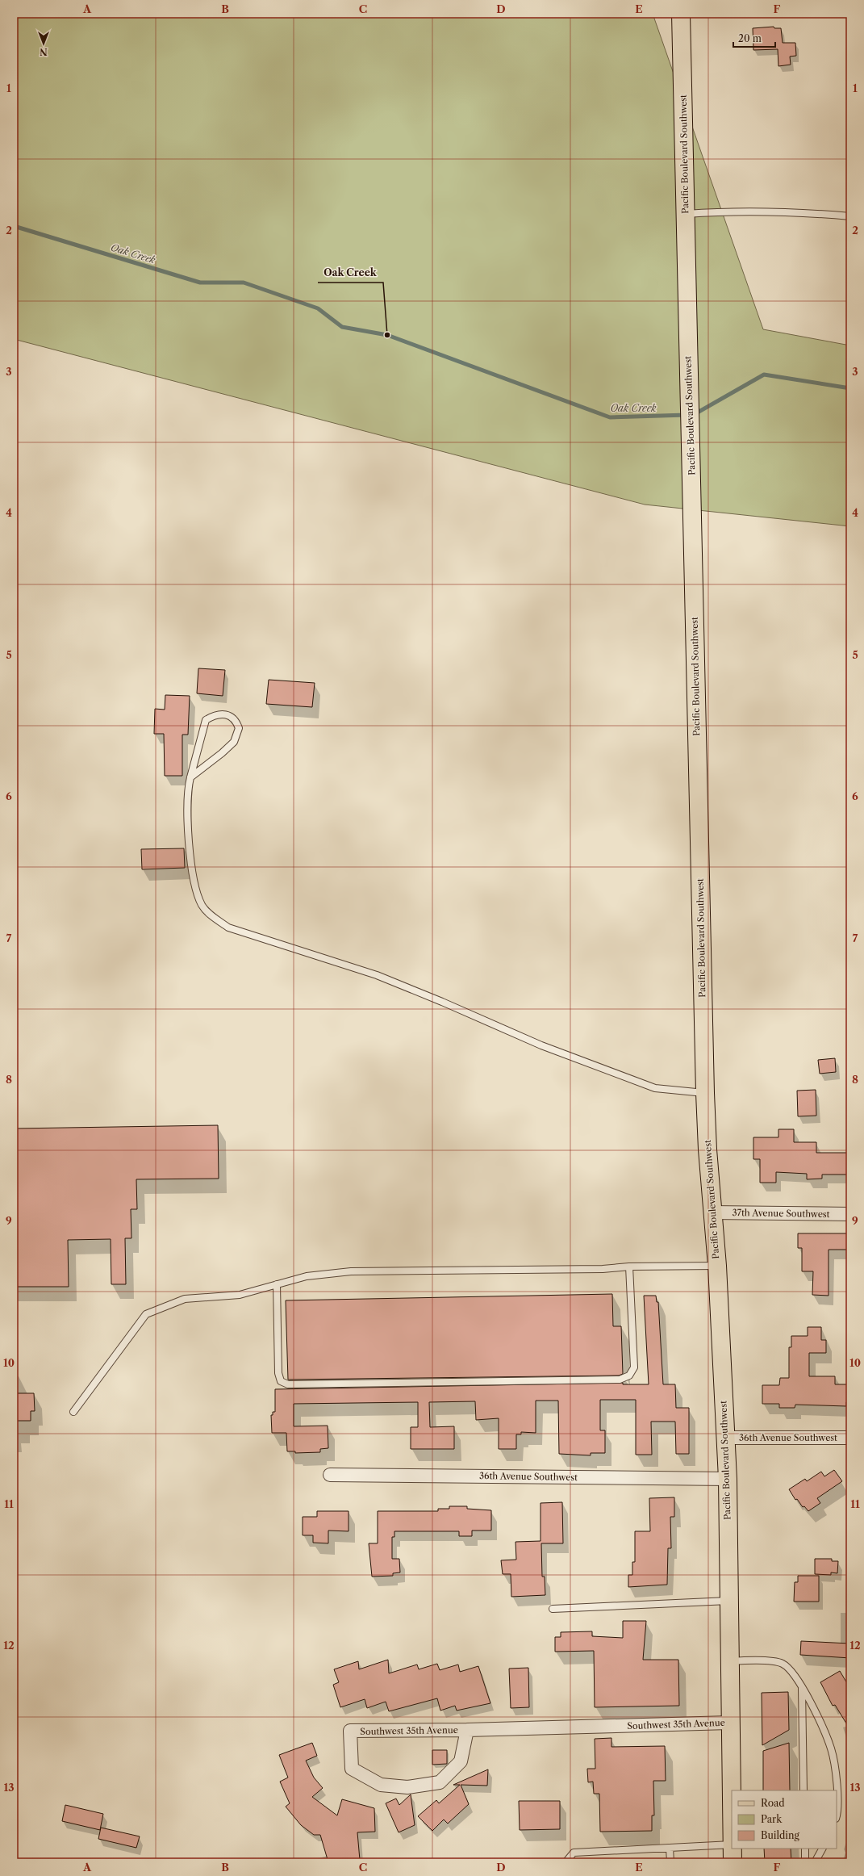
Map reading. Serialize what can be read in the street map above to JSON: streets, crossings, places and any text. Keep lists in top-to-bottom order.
{
  "streets": {
    "main road": ["Pacific Boulevard Southwest"],
    "street": ["37th Avenue Southwest", "36th Avenue Southwest", "Southwest 35th Avenue"]
  },
  "crossings": [
    ["Pacific Boulevard Southwest", "37th Avenue Southwest"],
    ["Pacific Boulevard Southwest", "36th Avenue Southwest"],
    ["Pacific Boulevard Southwest", "Southwest 35th Avenue"]
  ],
  "water": ["Oak Creek"],
  "places": ["Oak Creek"],
  "legend": ["Road", "Park", "Building"],
  "scale_bar": "20 m",
  "north": "bottom",
  "grid": {
    "columns": [
      "A",
      "B",
      "C",
      "D",
      "E",
      "F"
    ],
    "rows": [
      "1",
      "2",
      "3",
      "4",
      "5",
      "6",
      "7",
      "8",
      "9",
      "10",
      "11",
      "12",
      "13"
    ]
  }
}
